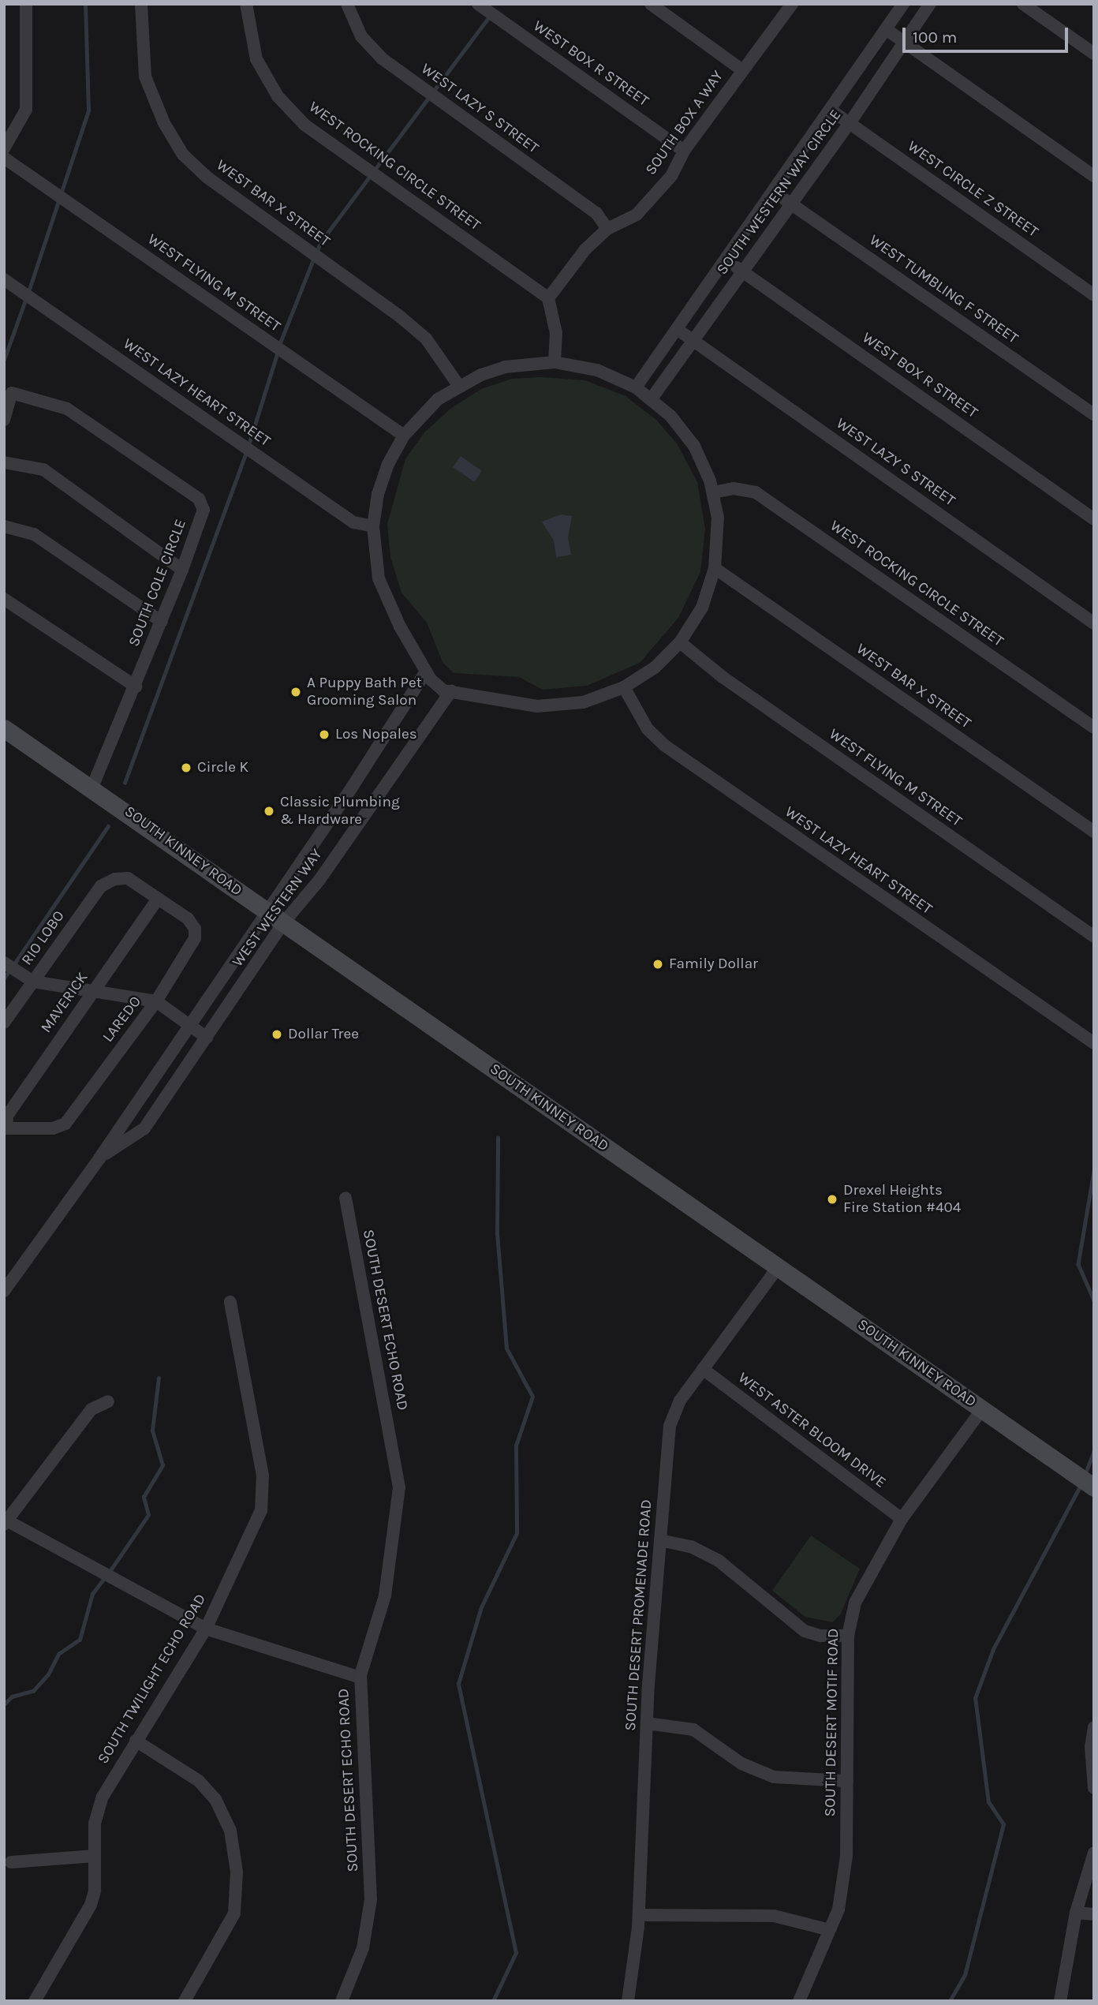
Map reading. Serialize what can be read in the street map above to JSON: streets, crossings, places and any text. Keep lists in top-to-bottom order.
{
  "streets": {
    "main road": ["SOUTH KINNEY ROAD"],
    "street": [
      "WEST BOX R STREET",
      "WEST LAZY S STREET",
      "SOUTH BOX A WAY",
      "WEST ROCKING CIRCLE STREET",
      "WEST CIRCLE Z STREET",
      "SOUTH WESTERN WAY CIRCLE",
      "WEST BAR X STREET",
      "WEST FLYING M STREET",
      "WEST TUMBLING F STREET",
      "WEST LAZY HEART STREET",
      "SOUTH COLE CIRCLE",
      "WEST WESTERN WAY",
      "RIO LOBO",
      "MAVERICK",
      "LAREDO",
      "SOUTH DESERT ECHO ROAD",
      "WEST ASTER BLOOM DRIVE",
      "SOUTH DESERT PROMENADE ROAD",
      "SOUTH TWILIGHT ECHO ROAD",
      "SOUTH DESERT MOTIF ROAD"
    ]
  },
  "crossings": [
    ["WEST BOX R STREET", "SOUTH BOX A WAY"],
    ["WEST BOX R STREET", "SOUTH WESTERN WAY CIRCLE"],
    ["WEST LAZY S STREET", "SOUTH BOX A WAY"],
    ["WEST LAZY S STREET", "SOUTH WESTERN WAY CIRCLE"],
    ["SOUTH BOX A WAY", "WEST ROCKING CIRCLE STREET"],
    ["WEST CIRCLE Z STREET", "SOUTH WESTERN WAY CIRCLE"],
    ["SOUTH WESTERN WAY CIRCLE", "WEST TUMBLING F STREET"],
    ["SOUTH COLE CIRCLE", "SOUTH KINNEY ROAD"],
    ["SOUTH KINNEY ROAD", "WEST WESTERN WAY"],
    ["SOUTH KINNEY ROAD", "SOUTH DESERT PROMENADE ROAD"],
    ["SOUTH KINNEY ROAD", "SOUTH DESERT MOTIF ROAD"],
    ["RIO LOBO", "MAVERICK"],
    ["RIO LOBO", "LAREDO"],
    ["MAVERICK", "LAREDO"],
    ["WEST ASTER BLOOM DRIVE", "SOUTH DESERT PROMENADE ROAD"],
    ["WEST ASTER BLOOM DRIVE", "SOUTH DESERT MOTIF ROAD"]
  ],
  "places": [
    "A Puppy Bath Pet Grooming Salon",
    "Los Nopales",
    "Circle K",
    "Classic Plumbing & Hardware",
    "Family Dollar",
    "Dollar Tree",
    "Drexel Heights Fire Station #404"
  ],
  "scale_bar": "100 m"
}
